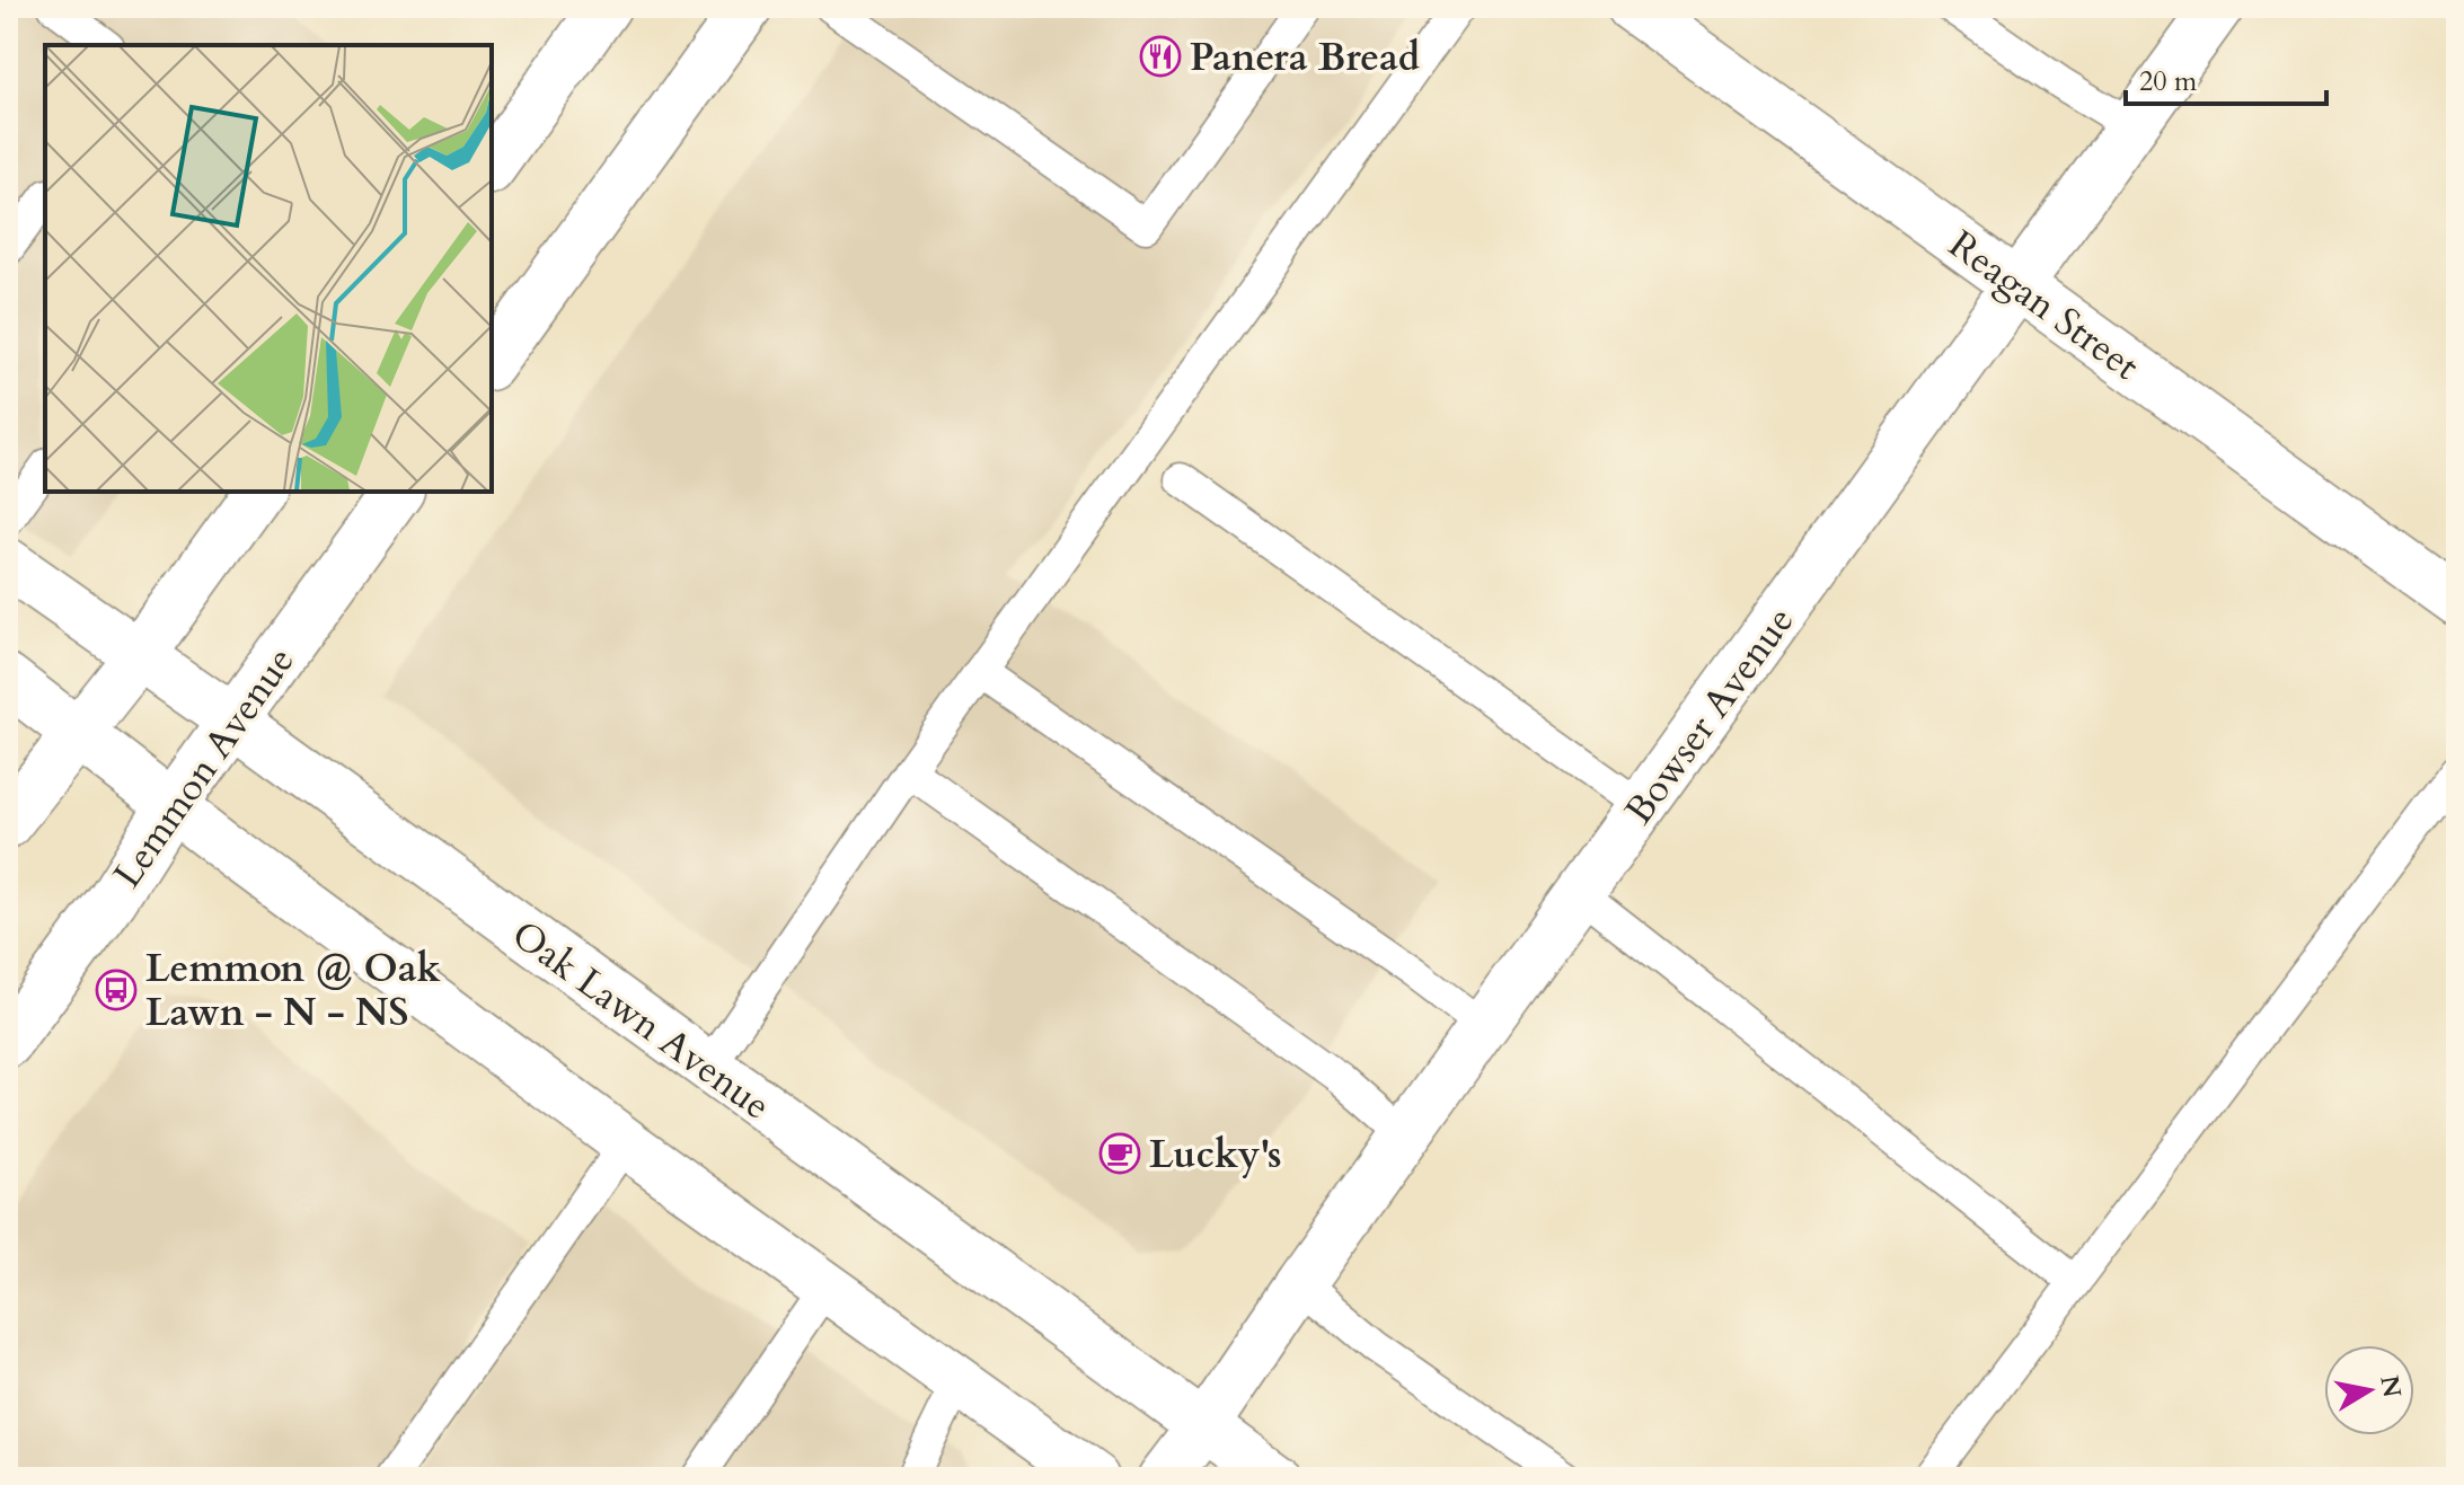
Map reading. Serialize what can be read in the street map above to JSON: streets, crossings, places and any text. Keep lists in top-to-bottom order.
{
  "streets": {
    "main road": [
      "Reagan Street",
      "Bowser Avenue",
      "Lemmon Avenue",
      "Oak Lawn Avenue"
    ]
  },
  "crossings": [
    ["Reagan Street", "Bowser Avenue"],
    ["Bowser Avenue", "Oak Lawn Avenue"],
    ["Lemmon Avenue", "Oak Lawn Avenue"]
  ],
  "places": {
    "restaurant": ["Panera Bread"],
    "bus stop": ["Lemmon @ Oak Lawn - N - NS"],
    "cafe": ["Lucky's"]
  },
  "scale_bar": "20 m",
  "north": "right"
}
